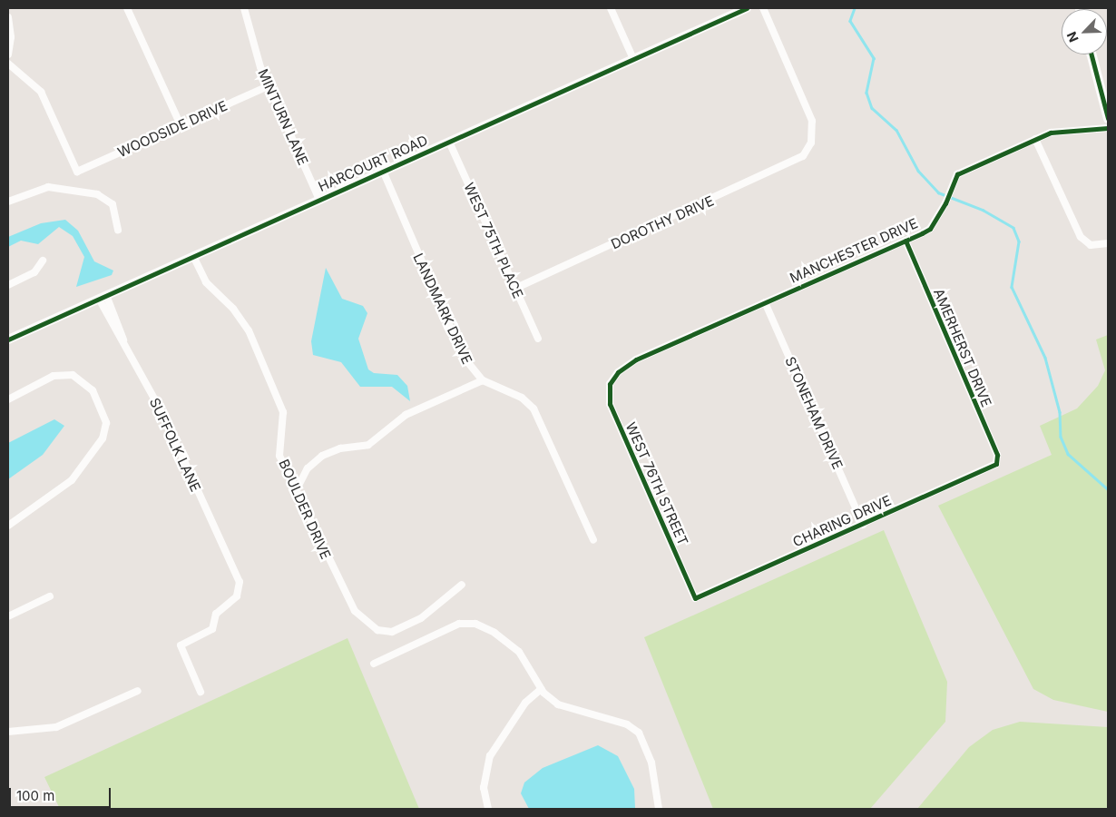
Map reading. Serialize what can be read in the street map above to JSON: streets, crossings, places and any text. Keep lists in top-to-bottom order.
{
  "streets": {
    "street": [
      "MINTURN LANE",
      "WOODSIDE DRIVE",
      "HARCOURT ROAD",
      "DOROTHY DRIVE",
      "WEST 75TH PLACE",
      "MANCHESTER DRIVE",
      "LANDMARK DRIVE",
      "AMERHERST DRIVE",
      "STONEHAM DRIVE",
      "SUFFOLK LANE",
      "WEST 76TH STREET",
      "BOULDER DRIVE",
      "CHARING DRIVE"
    ]
  },
  "crossings": [
    ["MINTURN LANE", "WOODSIDE DRIVE"],
    ["MINTURN LANE", "HARCOURT ROAD"],
    ["HARCOURT ROAD", "WEST 75TH PLACE"],
    ["HARCOURT ROAD", "LANDMARK DRIVE"],
    ["HARCOURT ROAD", "SUFFOLK LANE"],
    ["HARCOURT ROAD", "BOULDER DRIVE"],
    ["DOROTHY DRIVE", "WEST 75TH PLACE"],
    ["MANCHESTER DRIVE", "AMERHERST DRIVE"],
    ["MANCHESTER DRIVE", "STONEHAM DRIVE"],
    ["MANCHESTER DRIVE", "WEST 76TH STREET"],
    ["AMERHERST DRIVE", "CHARING DRIVE"],
    ["STONEHAM DRIVE", "CHARING DRIVE"],
    ["WEST 76TH STREET", "CHARING DRIVE"]
  ],
  "scale_bar": "100 m",
  "north": "bottom left"
}
